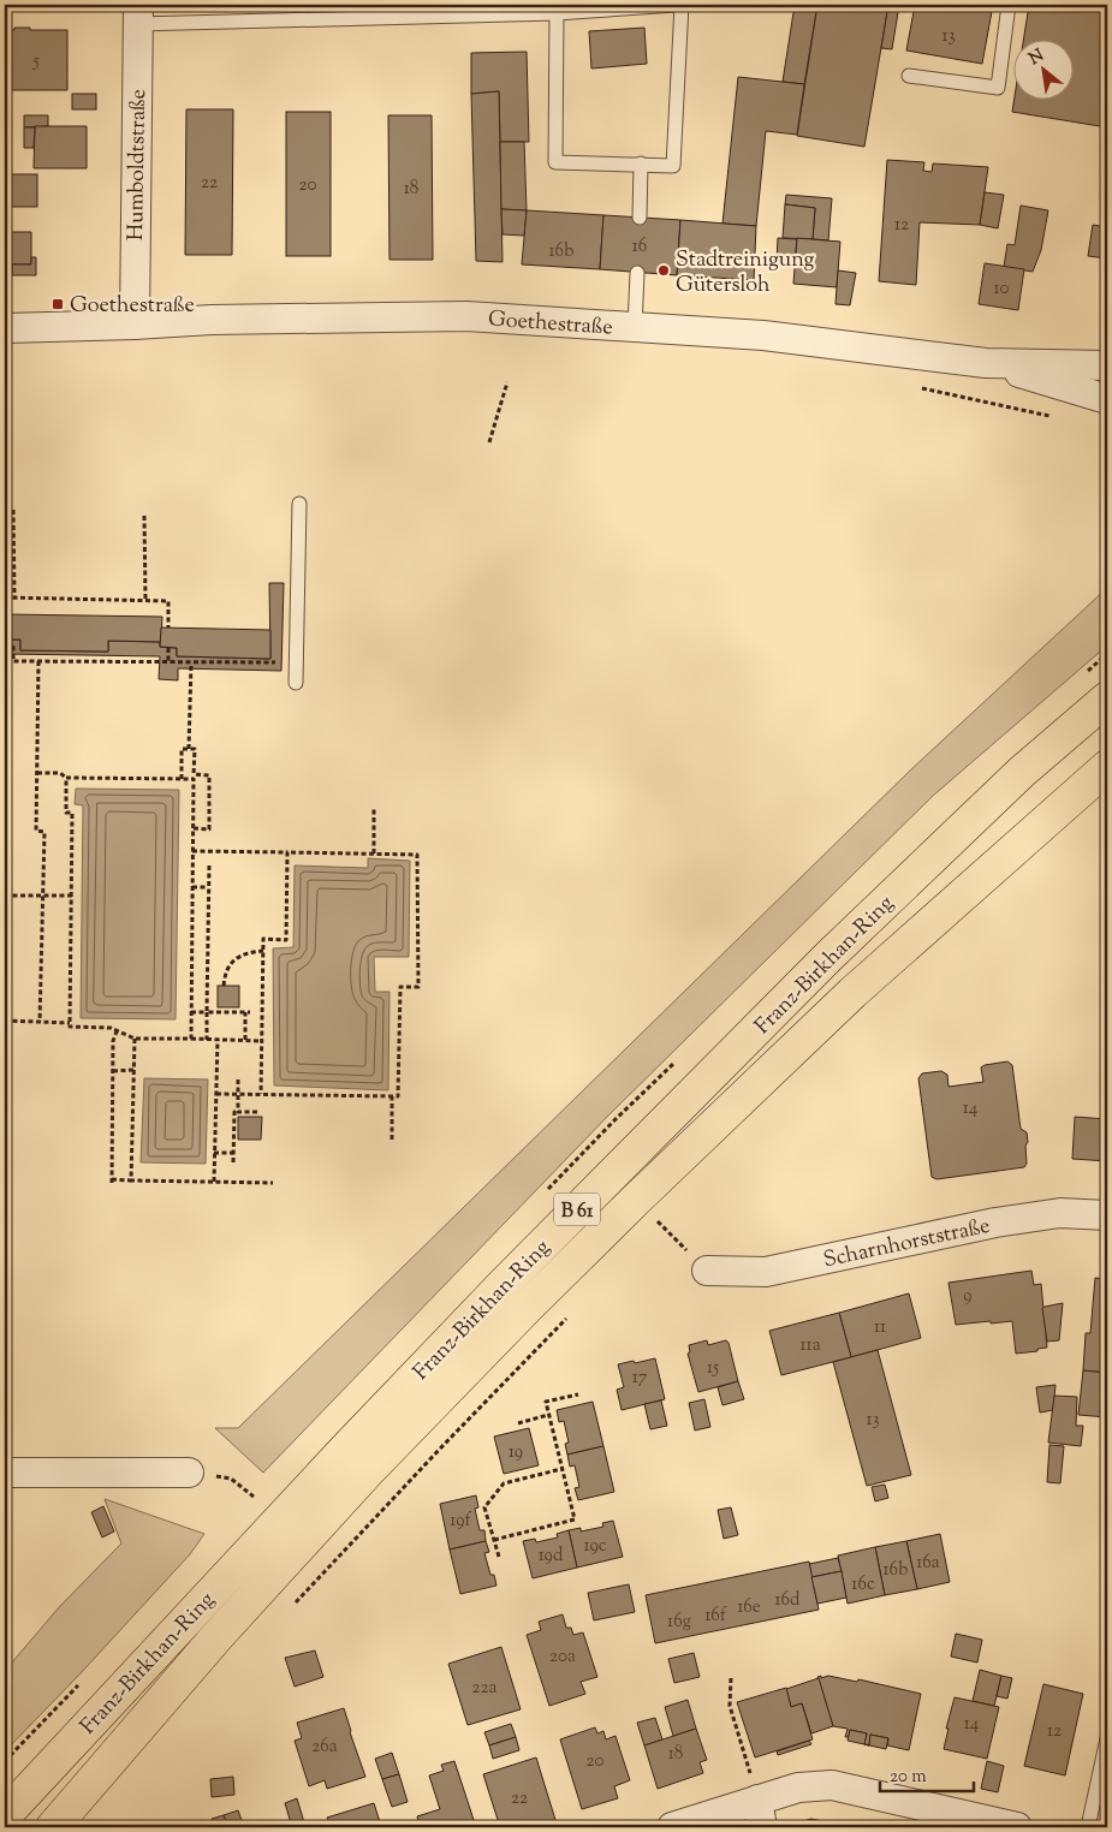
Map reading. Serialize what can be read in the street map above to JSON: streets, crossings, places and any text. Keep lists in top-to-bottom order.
{
  "streets": {
    "main road": ["Franz-Birkhan-Ring", "B 61"],
    "street": ["Humboldtstraße", "Goethestraße", "Scharnhorststraße"]
  },
  "crossings": [
    ["Humboldtstraße", "Goethestraße"]
  ],
  "places": {
    "other": ["Stadtreinigung Gütersloh"],
    "transit": ["Goethestraße"]
  },
  "house_numbers": [
    "13",
    "5",
    "22",
    "20",
    "18",
    "12",
    "16",
    "16b",
    "10",
    "14",
    "9",
    "11",
    "11a",
    "15",
    "17",
    "13",
    "19",
    "19f",
    "19c",
    "19d",
    "16a",
    "16b",
    "16c",
    "16d",
    "16e",
    "16f",
    "16g",
    "20a",
    "22a",
    "14",
    "12",
    "26a",
    "18",
    "20",
    "22"
  ],
  "scale_bar": "20 m",
  "north": "top left"
}
